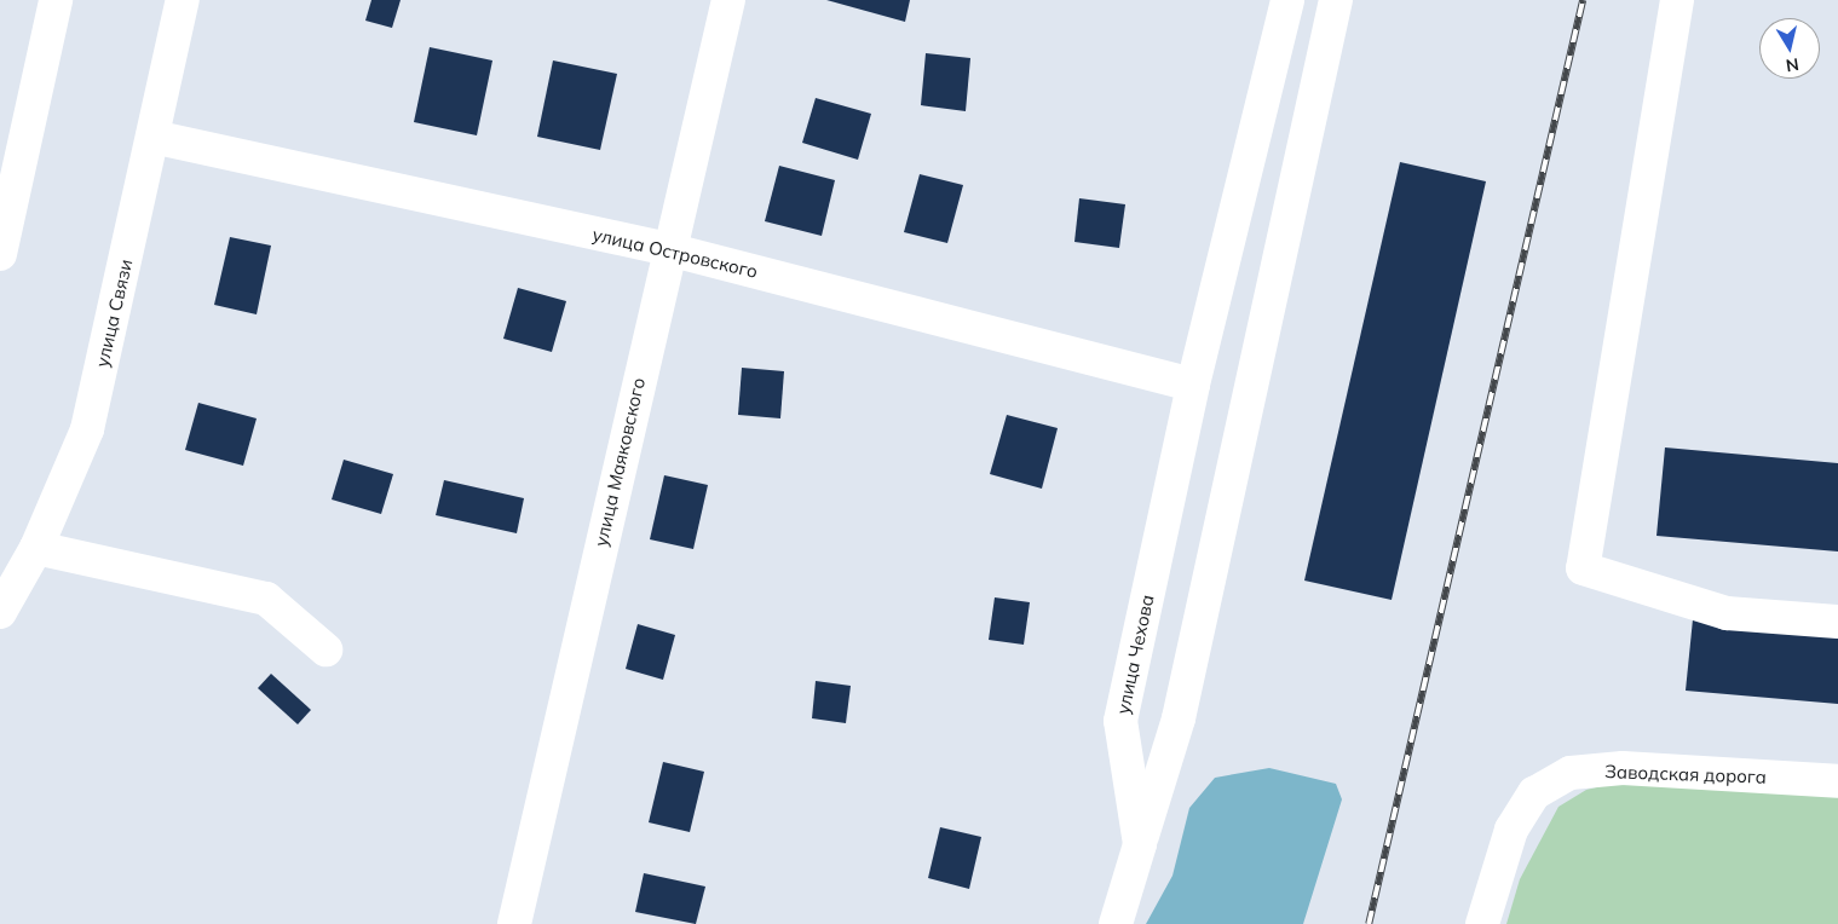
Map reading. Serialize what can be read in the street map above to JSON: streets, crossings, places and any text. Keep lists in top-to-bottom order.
{
  "streets": {
    "street": [
      "улица Островского",
      "улица Связи",
      "улица Маяковского",
      "улица Чехова",
      "Заводская дорога"
    ]
  },
  "crossings": [
    ["улица Островского", "улица Связи"],
    ["улица Островского", "улица Маяковского"],
    ["улица Островского", "улица Чехова"]
  ],
  "north": "bottom"
}
